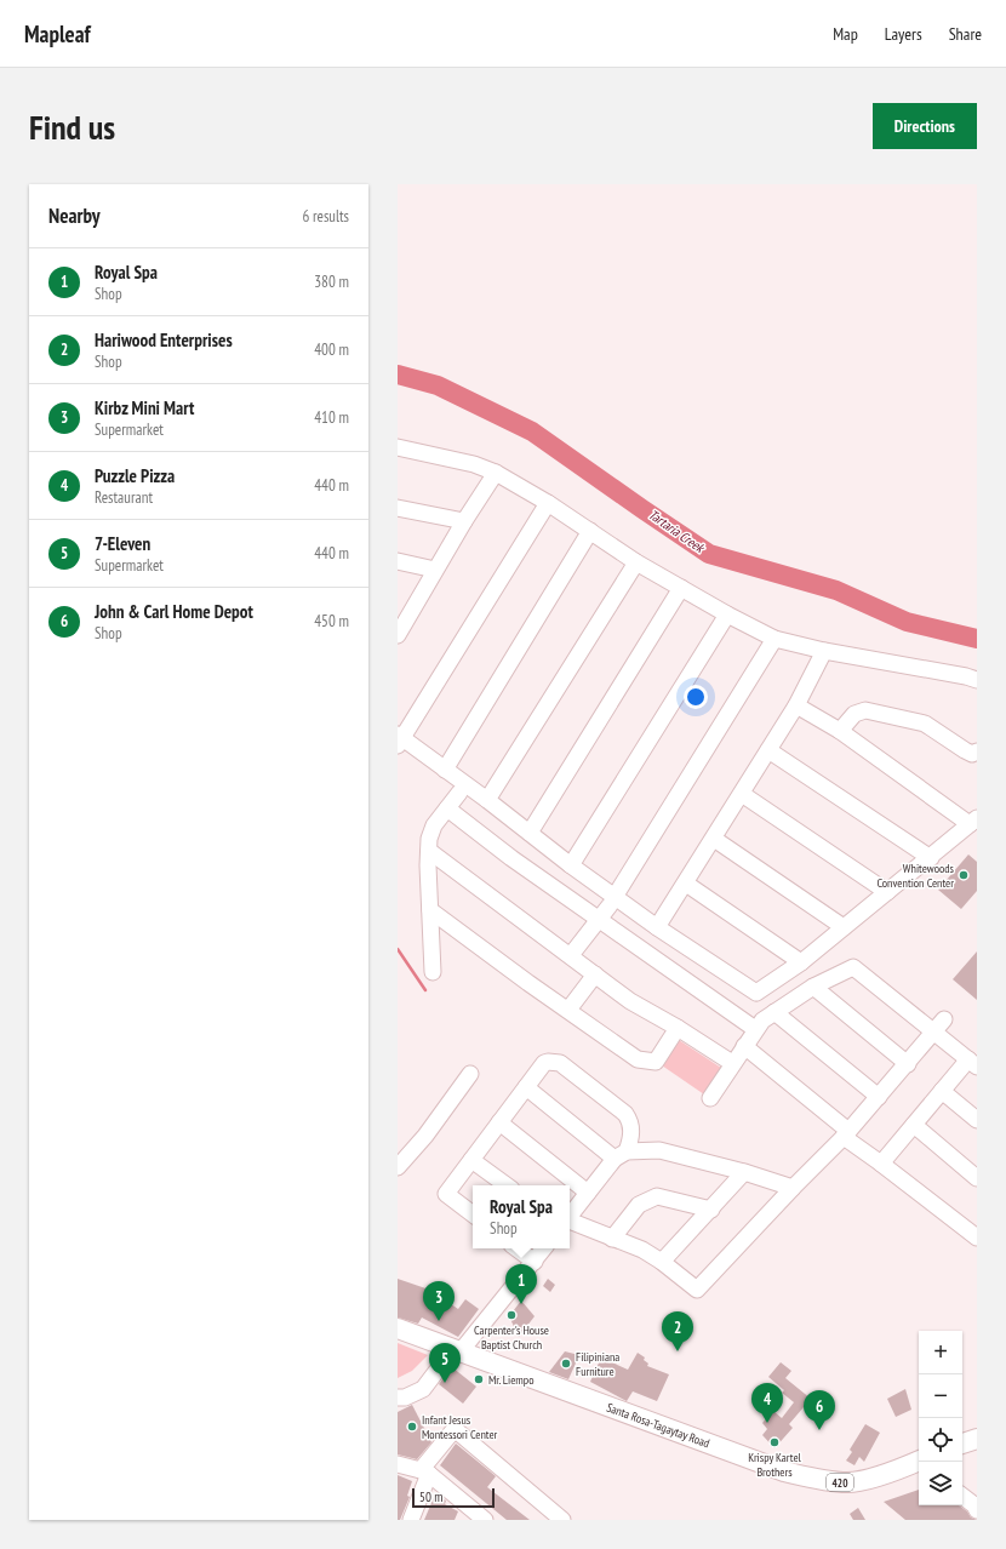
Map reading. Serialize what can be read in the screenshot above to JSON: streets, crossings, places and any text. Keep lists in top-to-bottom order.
{
  "streets": {
    "main road": ["Santa Rosa-Tagaytay Road", "420"]
  },
  "water": ["Tartaria Creek"],
  "places": [
    "Whitewoods Convention Center",
    "Carpenter's House Baptist Church",
    "Filipiniana Furniture",
    "Mr. Liempo",
    "Infant Jesus Montessori Center",
    "Krispy Kartel Brothers"
  ],
  "scale_bar": "50 m",
  "page": {
    "header": "Mapleaf",
    "nav": ["Map", "Layers", "Share"],
    "buttons": "Directions",
    "title": "Find us",
    "heading": ["Nearby", "6 results"],
    "list": [
      {
        "mark": "1",
        "name": "Royal Spa",
        "note": "Shop",
        "value": "380 m"
      },
      {
        "mark": "2",
        "name": "Hariwood Enterprises",
        "note": "Shop",
        "value": "400 m"
      },
      {
        "mark": "3",
        "name": "Kirbz Mini Mart",
        "note": "Supermarket",
        "value": "410 m"
      },
      {
        "mark": "4",
        "name": "Puzzle Pizza",
        "note": "Restaurant",
        "value": "440 m"
      },
      {
        "mark": "5",
        "name": "7-Eleven",
        "note": "Supermarket",
        "value": "440 m"
      },
      {
        "mark": "6",
        "name": "John & Carl Home Depot",
        "note": "Shop",
        "value": "450 m"
      }
    ],
    "popup": ["Royal Spa", "Shop"],
    "pins": [
      "1",
      "3",
      "2",
      "5",
      "4",
      "6"
    ],
    "map_buttons": ["+", "−"],
    "scale": "50 m"
  }
}
